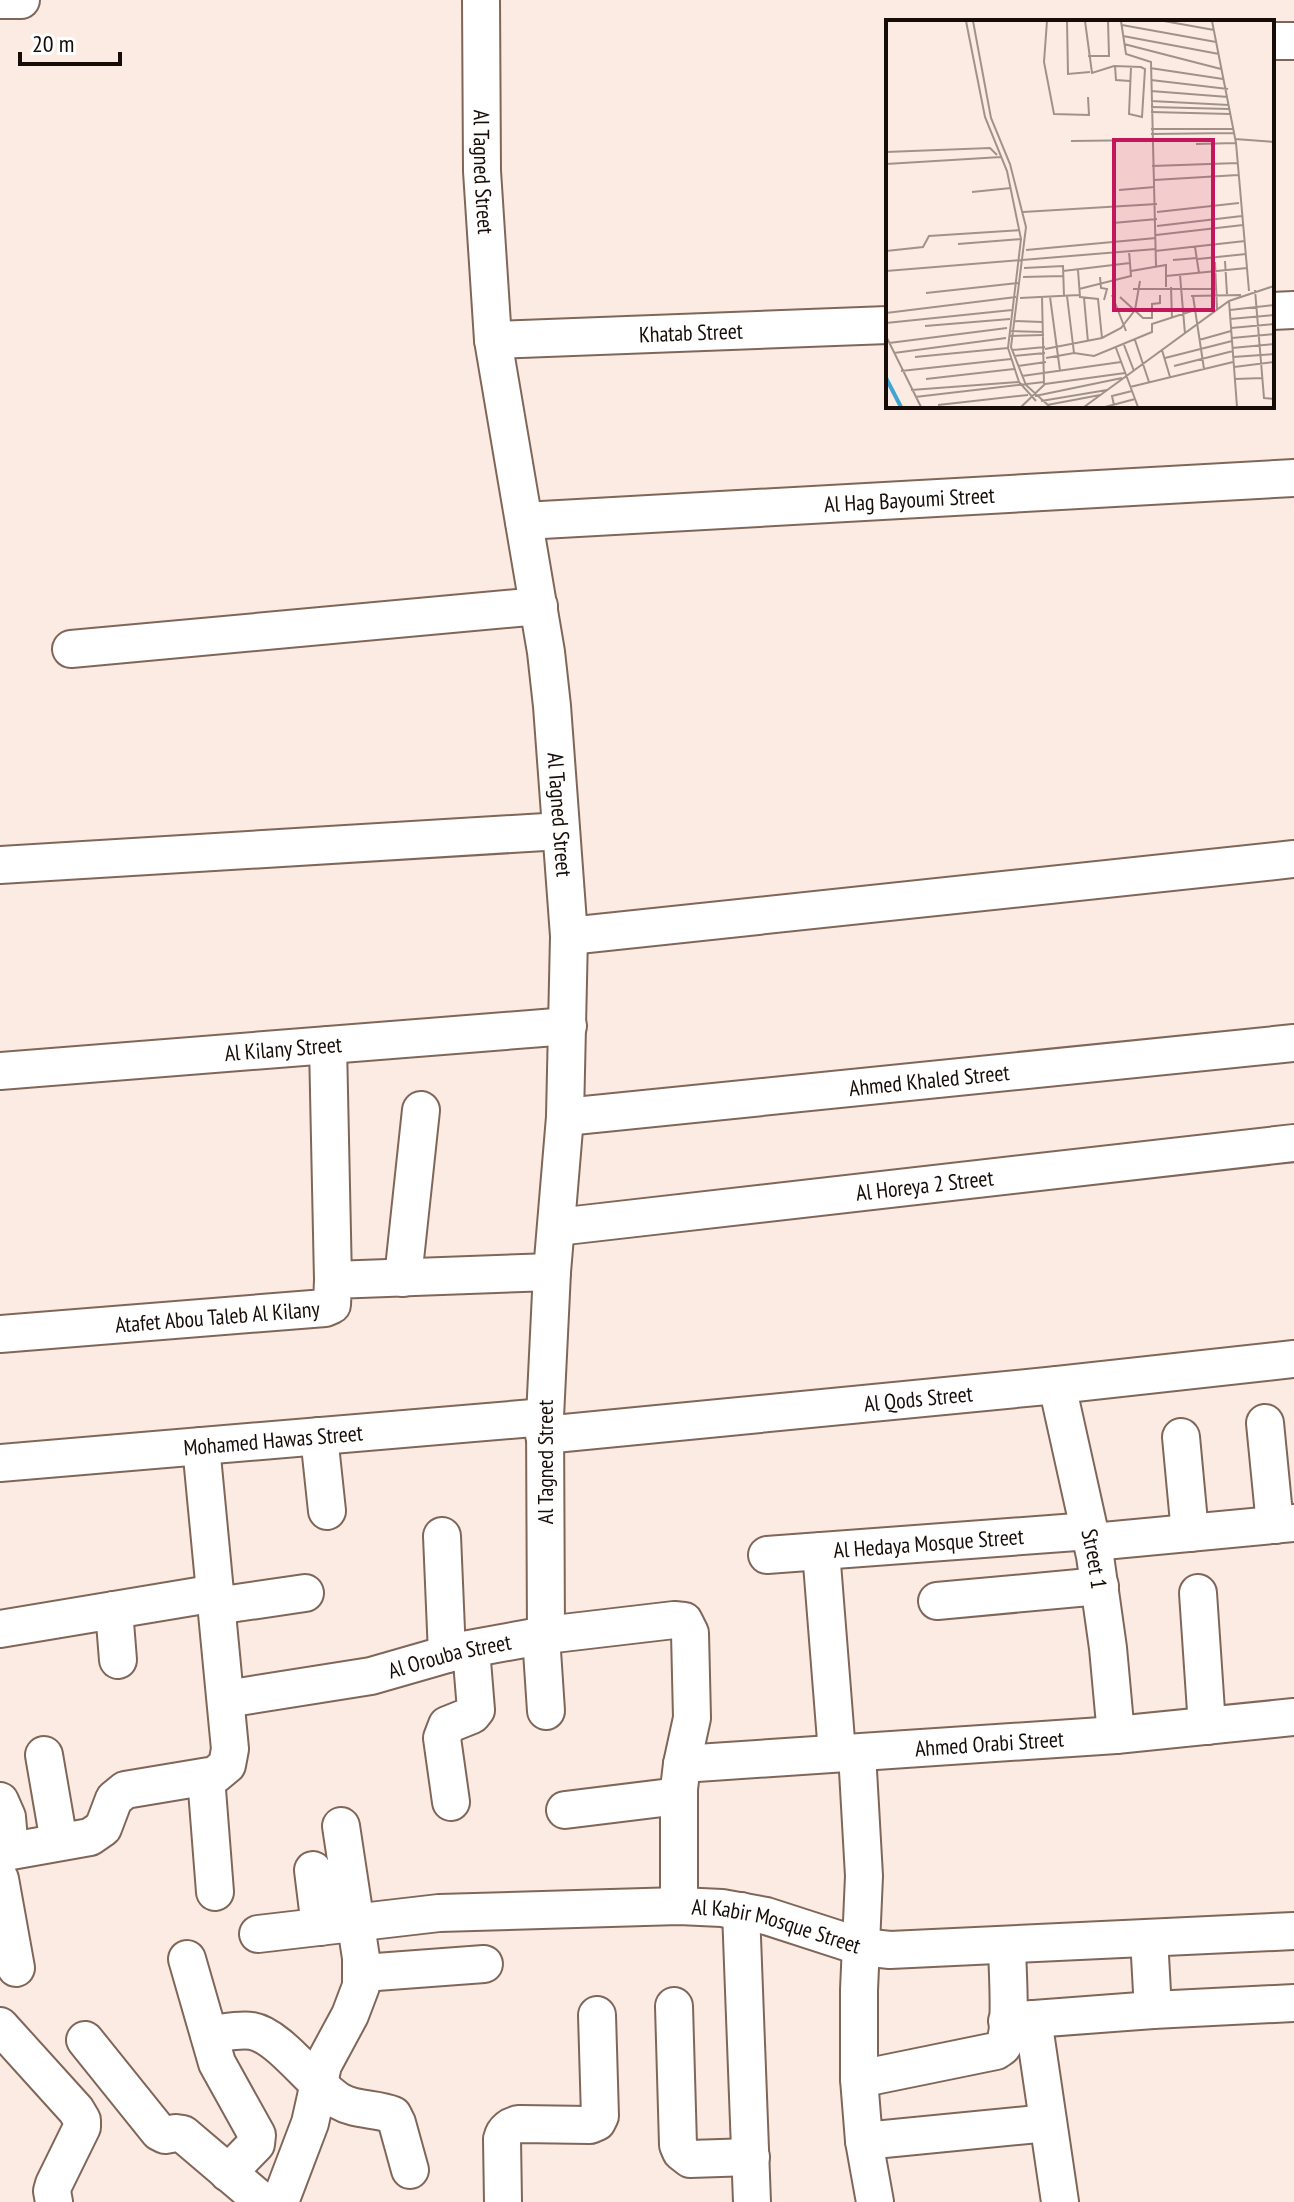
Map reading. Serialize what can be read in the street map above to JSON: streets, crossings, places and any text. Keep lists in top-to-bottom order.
{
  "streets": {
    "street": [
      "Al Tagned Street",
      "Khatab Street",
      "Al Hag Bayoumi Street",
      "Al Kilany Street",
      "Ahmed Khaled Street",
      "Al Horeya 2 Street",
      "Atafet Abou Taleb Al Kilany",
      "Al Qods Street",
      "Mohamed Hawas Street",
      "Al Hedaya Mosque Street",
      "Street 1",
      "Al Orouba Street",
      "Ahmed Orabi Street",
      "Al Kabir Mosque Street"
    ]
  },
  "crossings": [
    ["Al Tagned Street", "Khatab Street"],
    ["Al Tagned Street", "Al Hag Bayoumi Street"],
    ["Al Tagned Street", "Al Kilany Street"],
    ["Al Tagned Street", "Ahmed Khaled Street"],
    ["Al Tagned Street", "Al Horeya 2 Street"],
    ["Al Tagned Street", "Atafet Abou Taleb Al Kilany"],
    ["Al Tagned Street", "Al Qods Street"],
    ["Al Tagned Street", "Mohamed Hawas Street"],
    ["Al Tagned Street", "Al Orouba Street"],
    ["Al Qods Street", "Mohamed Hawas Street"],
    ["Al Qods Street", "Street 1"],
    ["Al Hedaya Mosque Street", "Street 1"],
    ["Street 1", "Ahmed Orabi Street"],
    ["Al Orouba Street", "Ahmed Orabi Street"]
  ],
  "scale_bar": "20 m"
}
